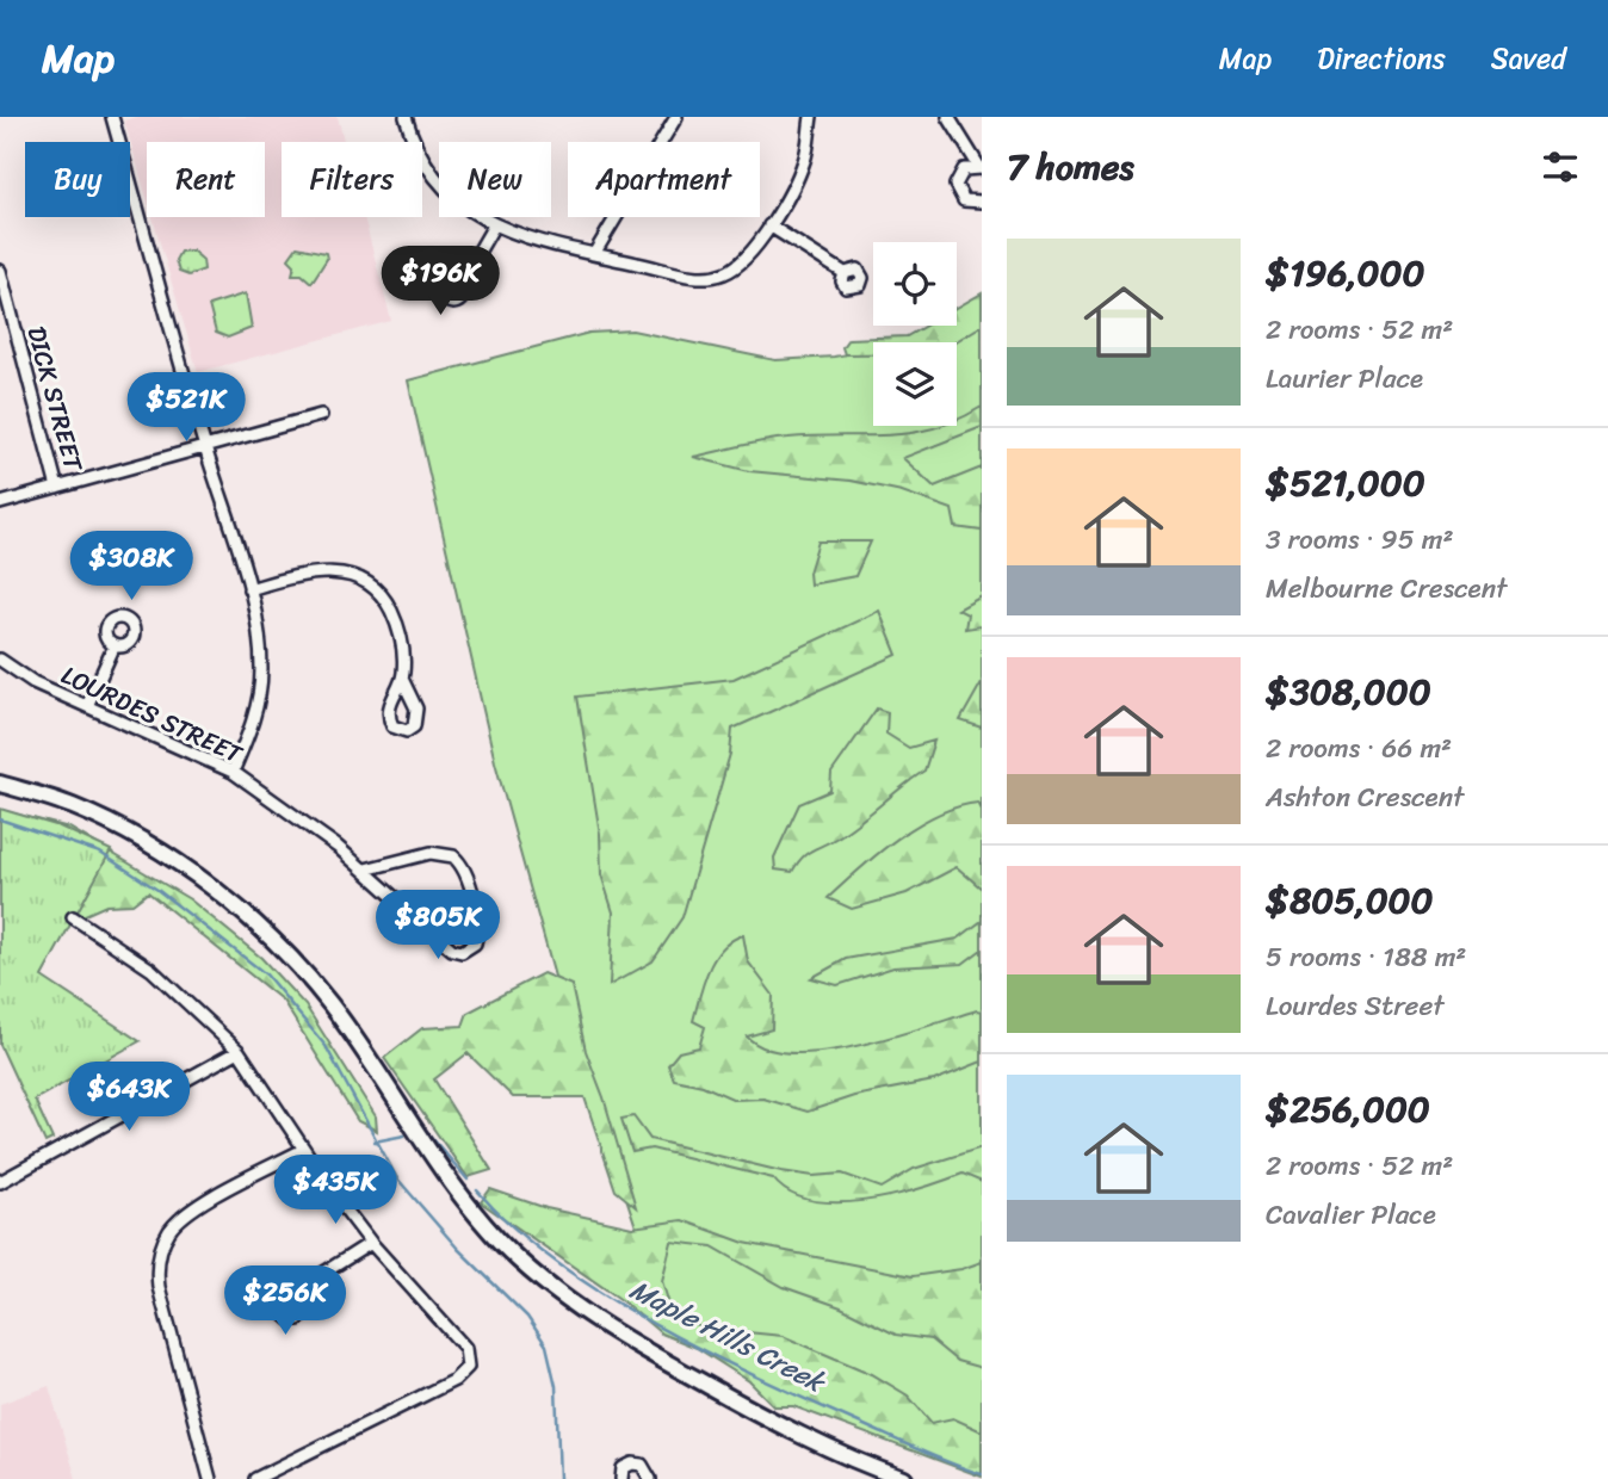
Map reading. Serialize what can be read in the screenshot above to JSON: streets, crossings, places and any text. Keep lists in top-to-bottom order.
{
  "streets": {
    "street": ["DICK STREET", "LOURDES STREET"]
  },
  "water": ["Maple Hills Creek"],
  "page": {
    "header": "Map",
    "nav": ["Map", "Directions", "Saved"],
    "heading": "7 homes",
    "chip": [
      "Buy",
      "Rent",
      "Filters",
      "New",
      "Apartment"
    ],
    "list": [
      {
        "name": "$196,000",
        "note": "2 rooms · 52 m² · Laurier Place"
      },
      {
        "name": "$521,000",
        "note": "3 rooms · 95 m² · Melbourne Crescent"
      },
      {
        "name": "$308,000",
        "note": "2 rooms · 66 m² · Ashton Crescent"
      },
      {
        "name": "$805,000",
        "note": "5 rooms · 188 m² · Lourdes Street"
      },
      {
        "name": "$256,000",
        "note": "2 rooms · 52 m² · Cavalier Place"
      }
    ],
    "price": [
      "$196K",
      "$521K",
      "$308K",
      "$805K",
      "$643K",
      "$435K",
      "$256K"
    ]
  }
}
